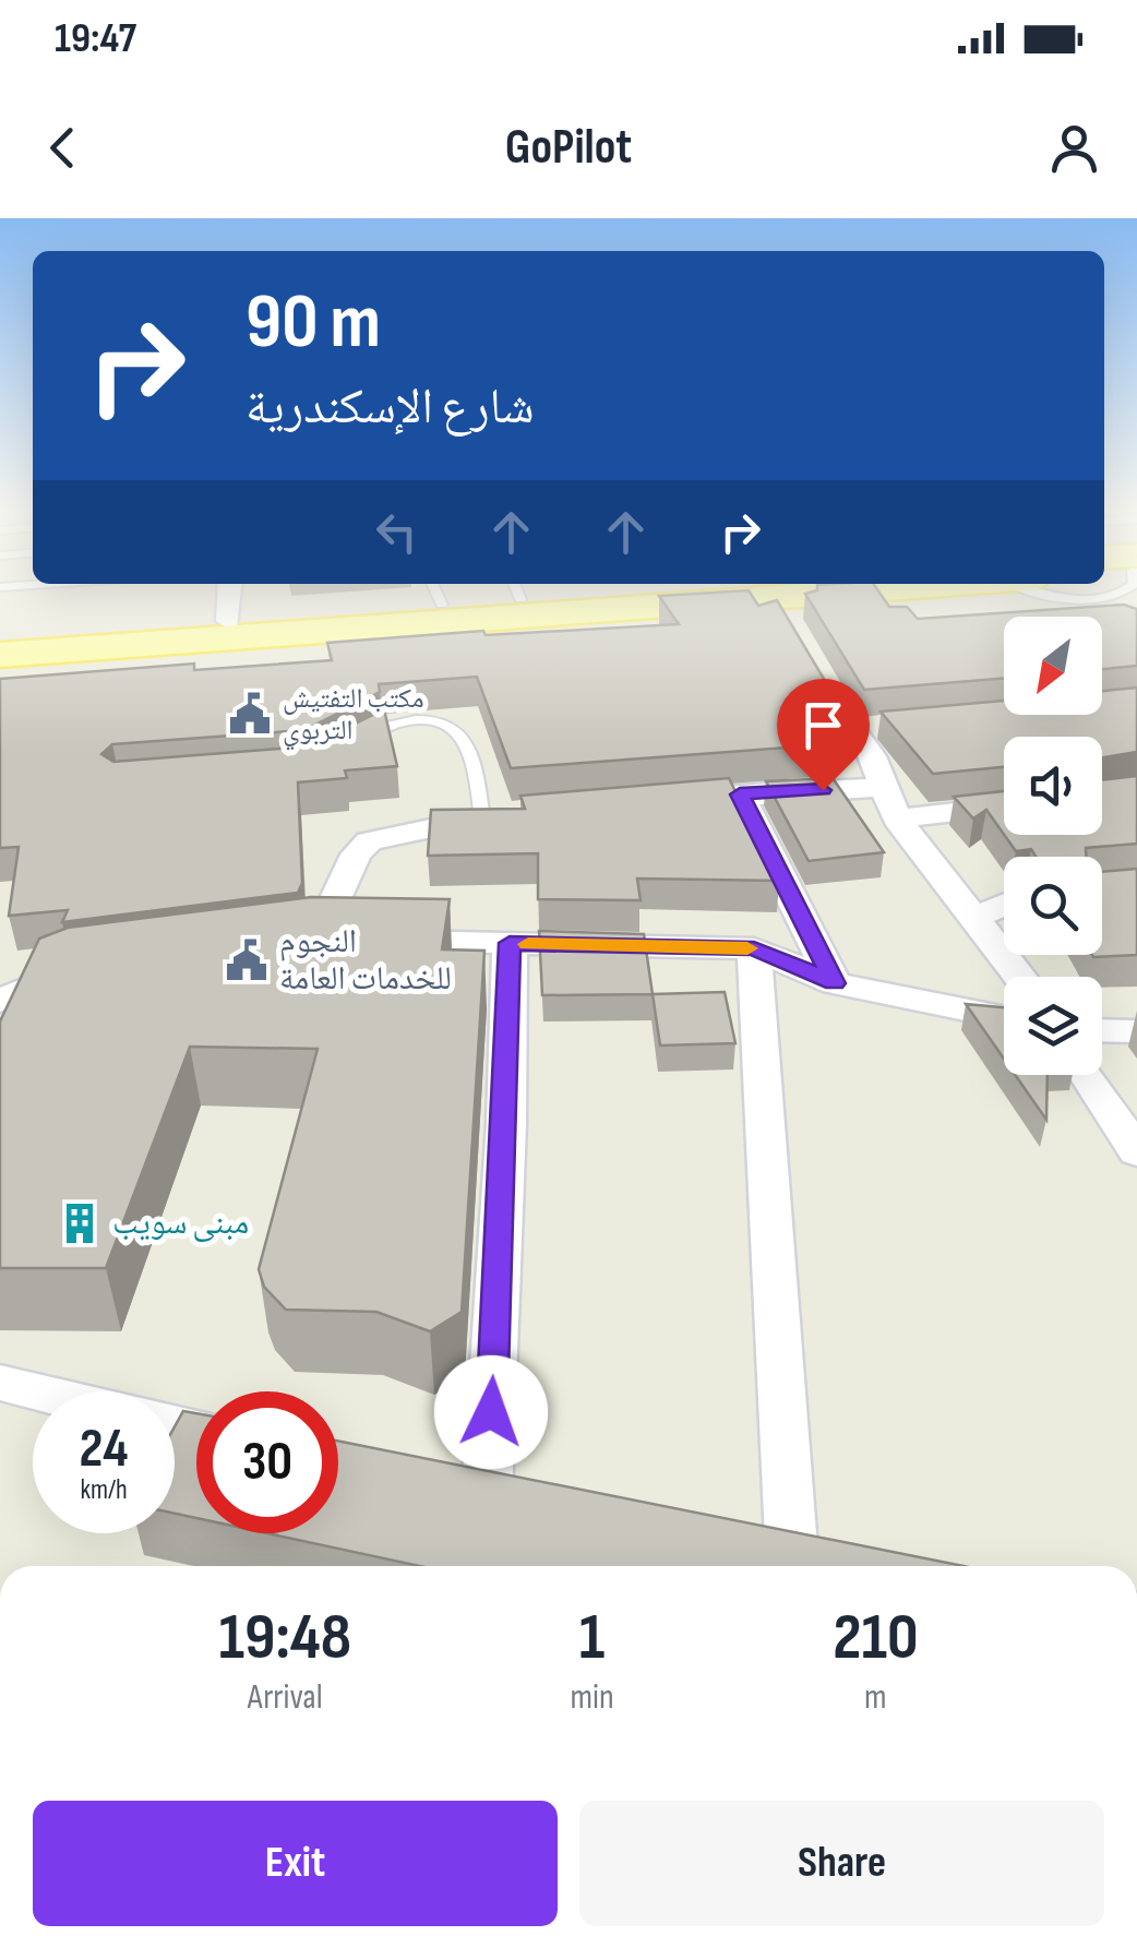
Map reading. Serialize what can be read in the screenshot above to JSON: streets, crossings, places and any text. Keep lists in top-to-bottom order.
{
  "places": {
    "public building": ["مكتب التفتيش التربوي", "النجوم للخدمات العامة"],
    "building": ["مبنى سويب"]
  },
  "north": "bottom left",
  "page": {
    "status": "19:47",
    "header": "GoPilot",
    "turn": ["90 m", "شارع الإسكندرية"],
    "speed": "24 km/h",
    "limit": "30",
    "eta": [
      "19:48",
      "Arrival",
      "1",
      "min",
      "210",
      "m"
    ],
    "buttons": ["Exit", "Share"]
  }
}
